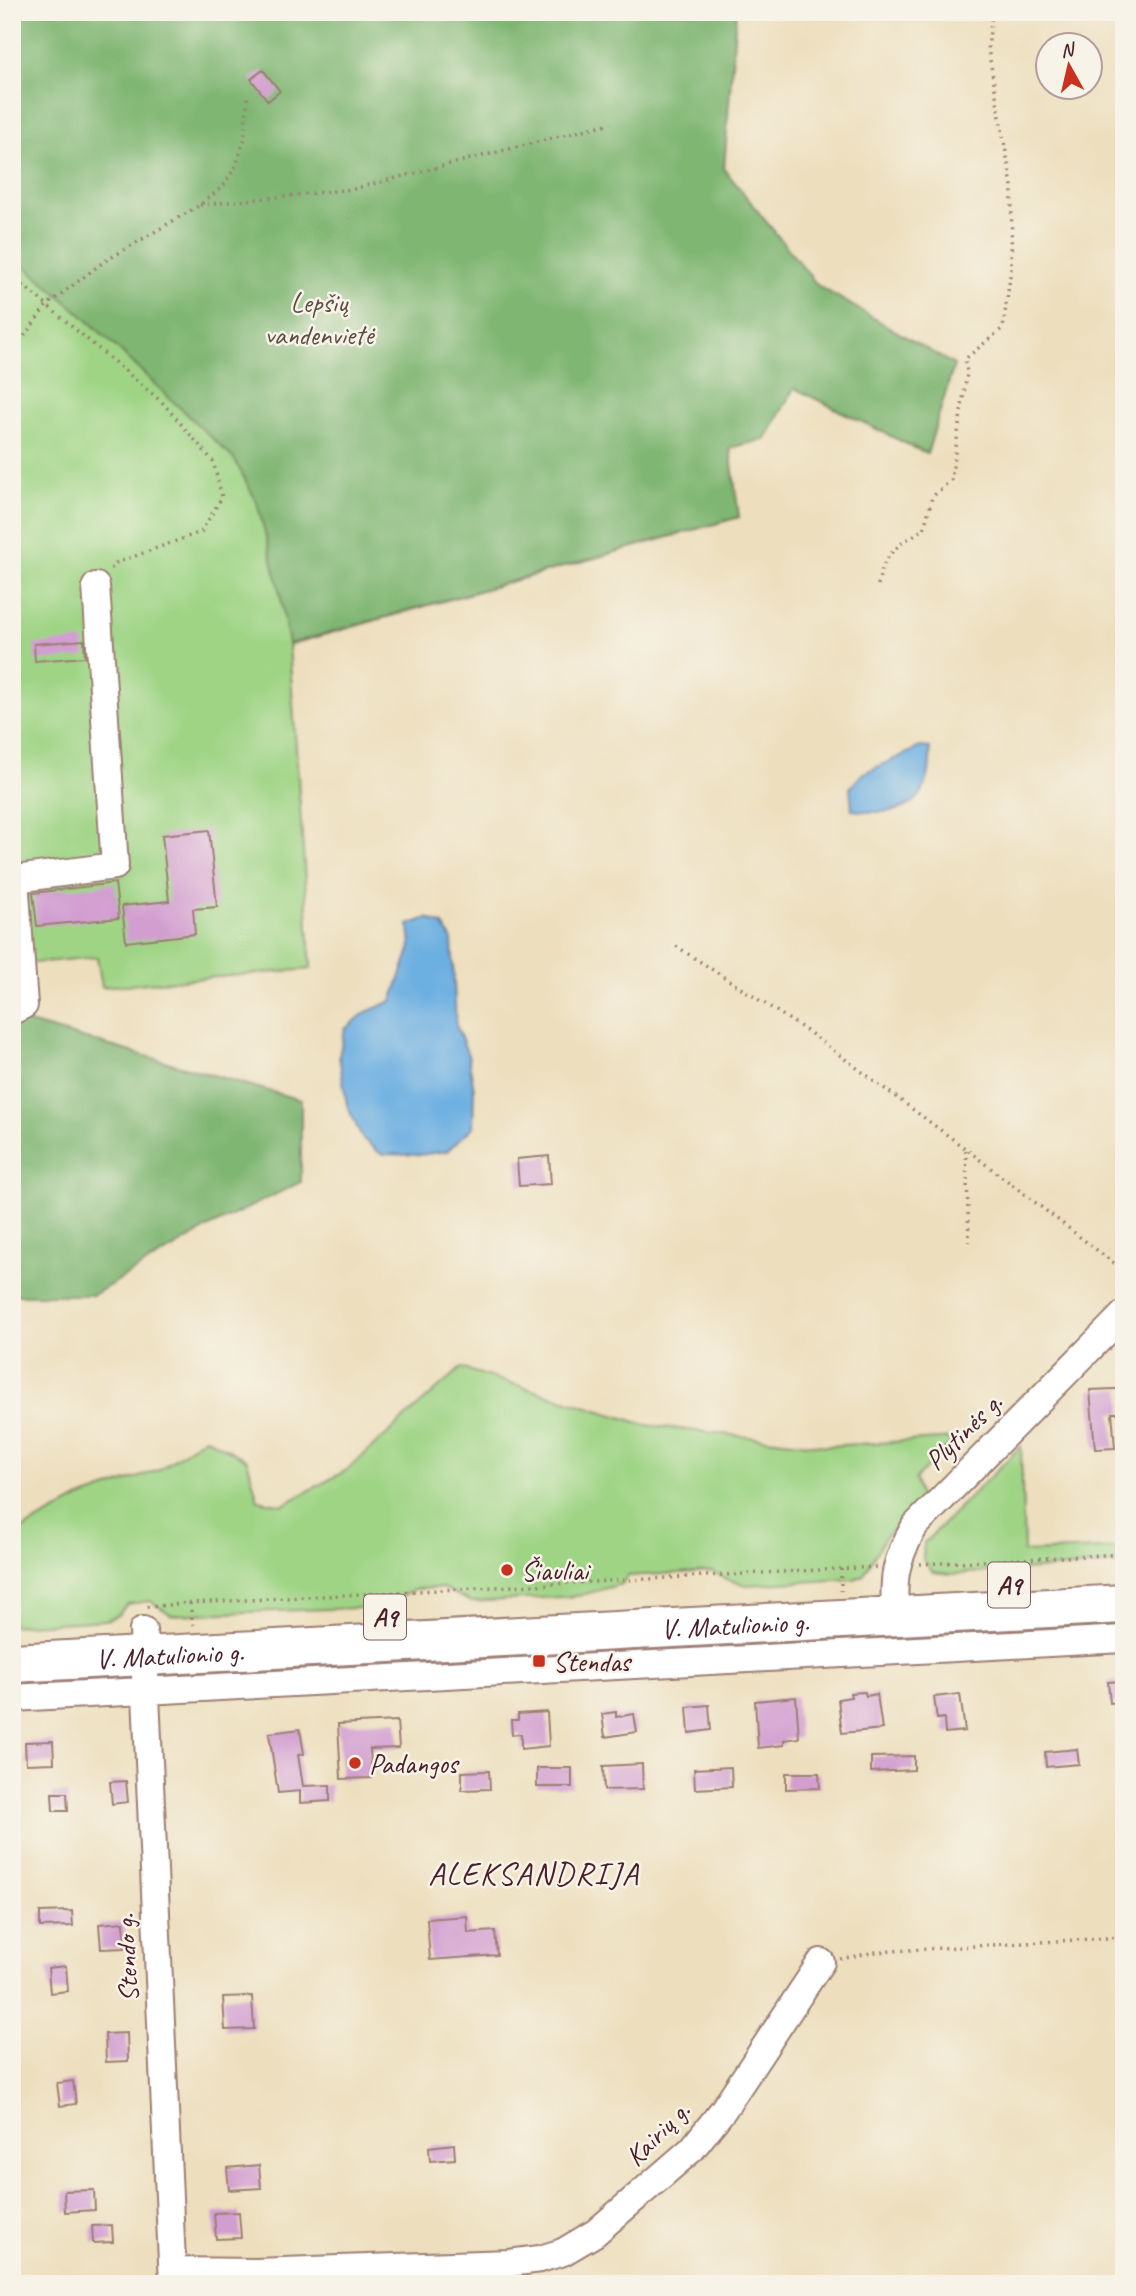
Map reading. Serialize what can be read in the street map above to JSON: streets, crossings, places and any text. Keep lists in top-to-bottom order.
{
  "streets": {
    "highway": ["A9", "V. Matulionio g."],
    "street": ["Plytinės g.", "Stendo g.", "Kairių g."]
  },
  "crossings": [
    ["Plytinės g.", "V. Matulionio g."],
    ["V. Matulionio g.", "Stendo g."],
    ["Stendo g.", "Kairių g."]
  ],
  "districts": ["ALEKSANDRIJA"],
  "parks": ["Lepšių vandenvietė"],
  "places": {
    "other": ["Šiauliai", "Padangos"],
    "transit": ["Stendas"]
  },
  "north": "top"
}
